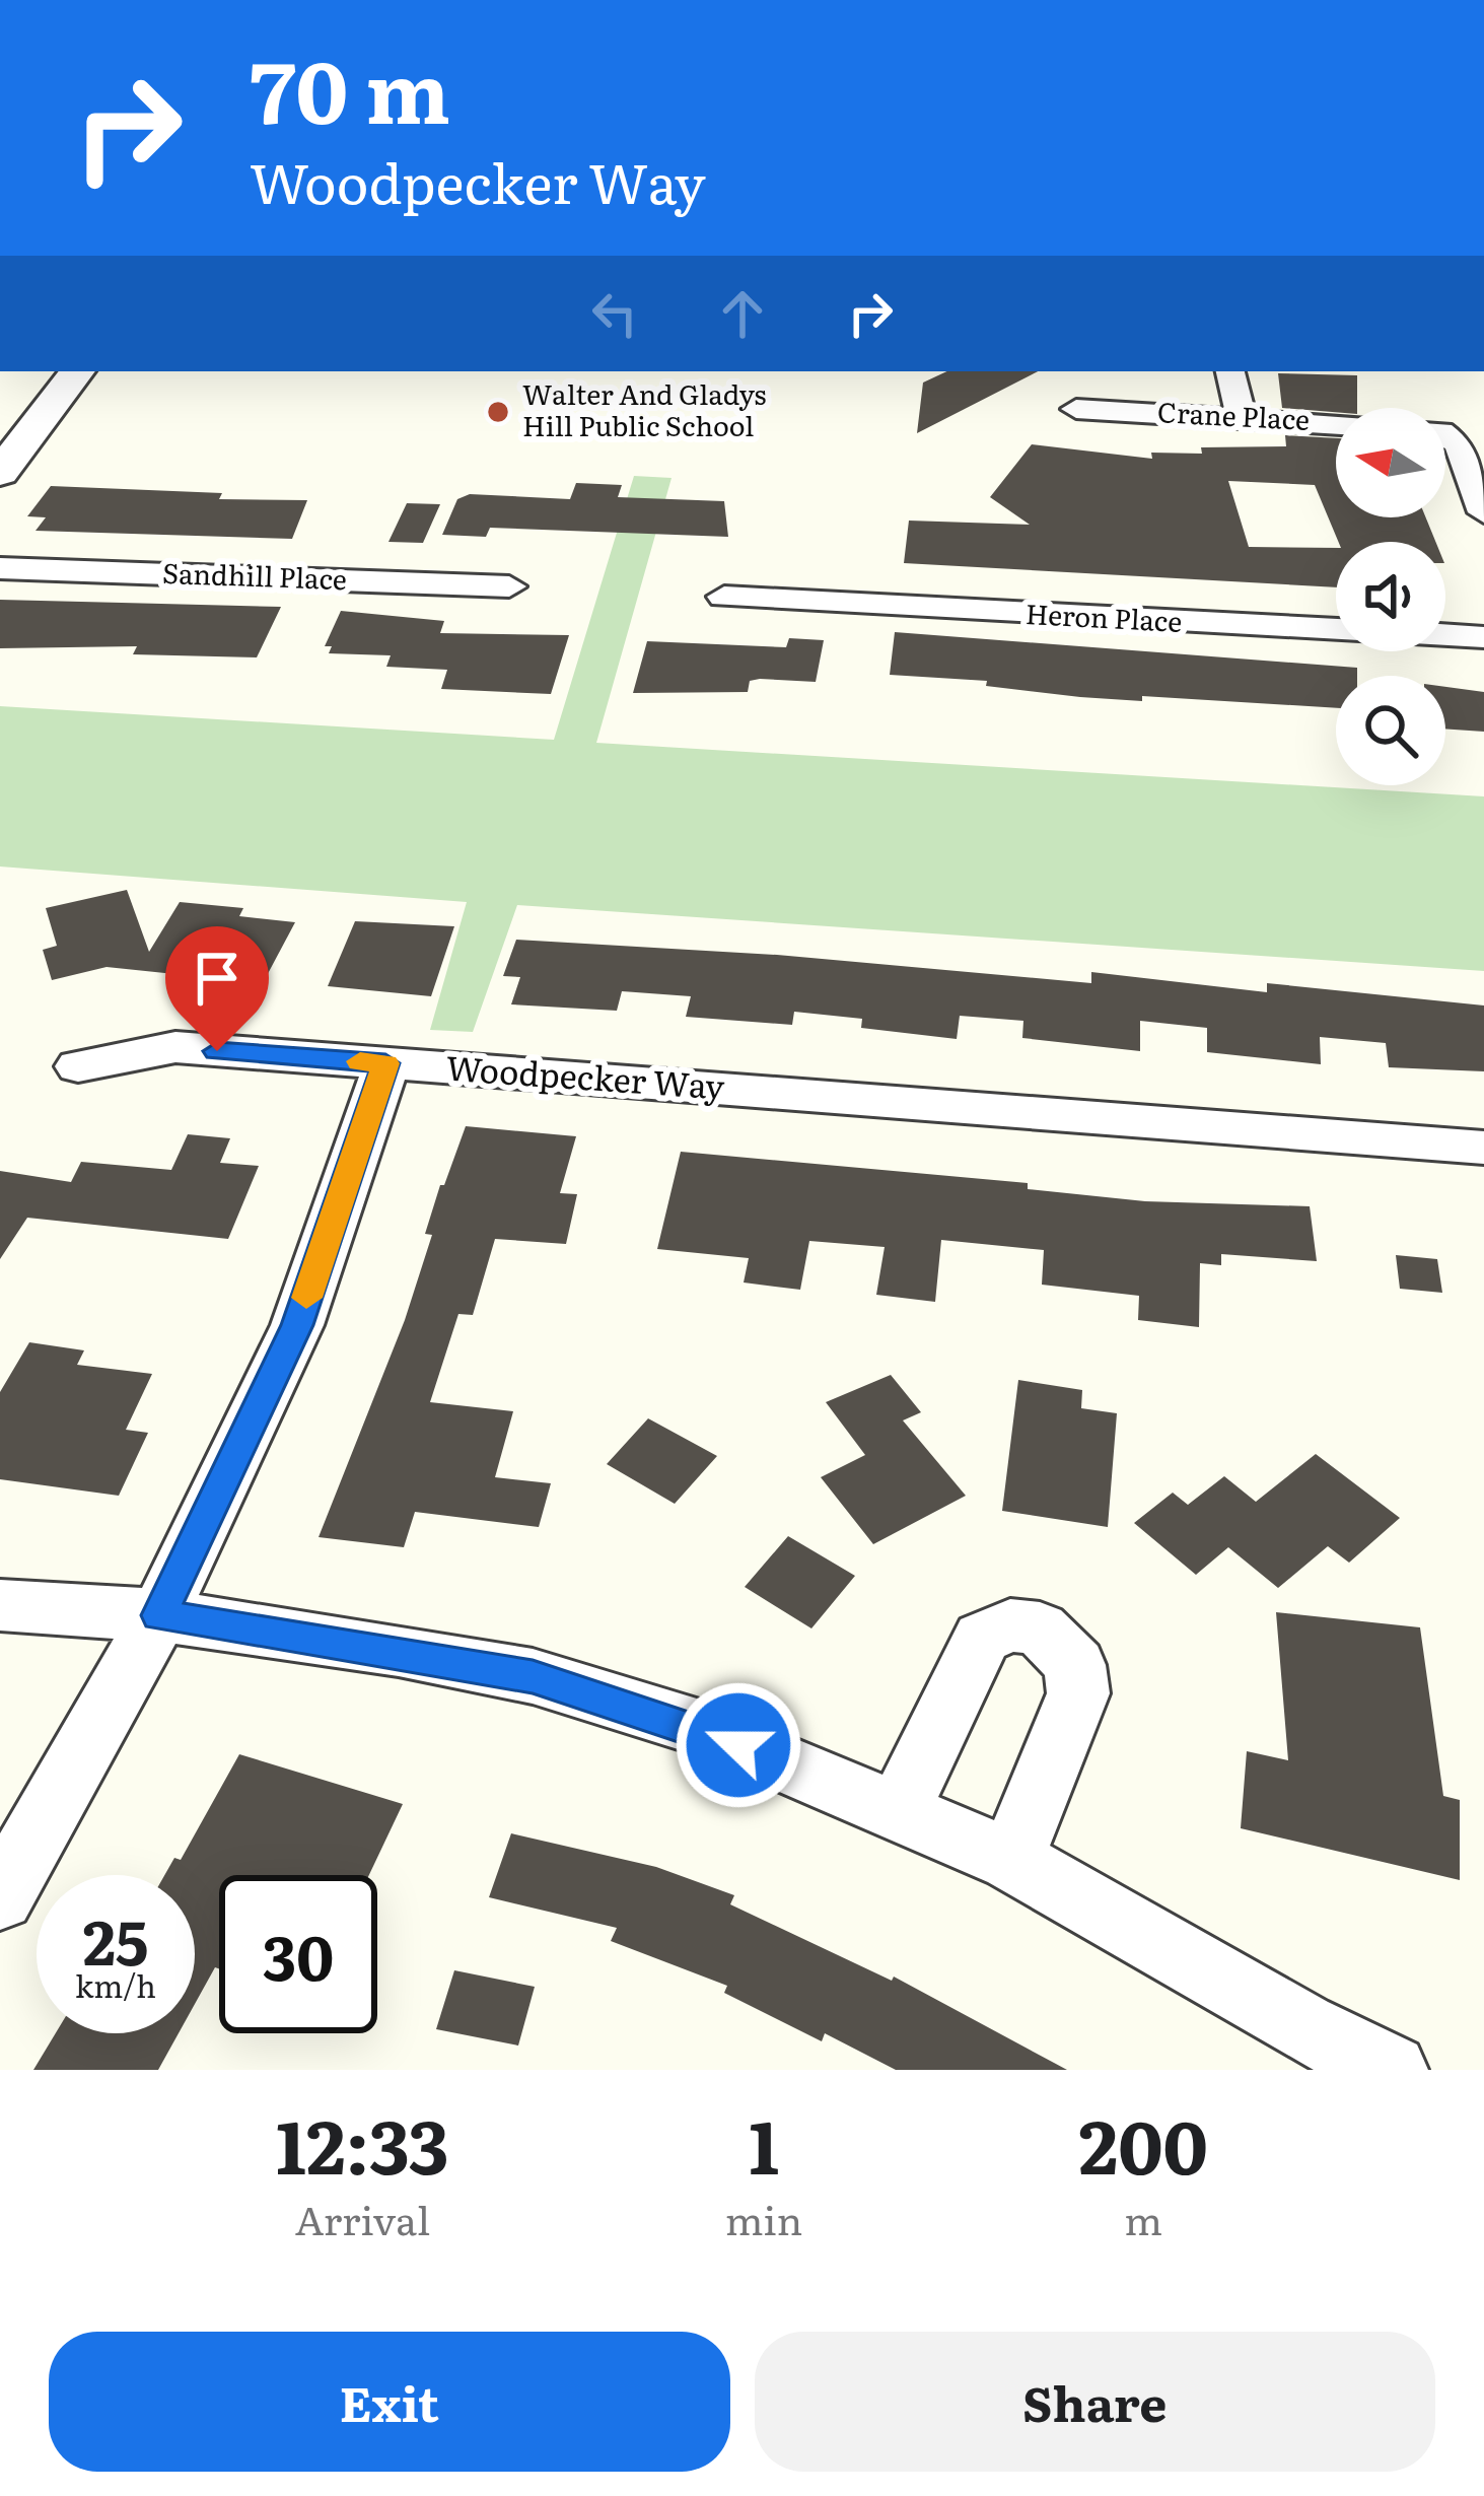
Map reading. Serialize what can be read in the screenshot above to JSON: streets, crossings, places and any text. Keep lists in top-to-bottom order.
{
  "streets": {
    "street": [
      "Crane Place",
      "Sandhill Place",
      "Heron Place",
      "Woodpecker Way"
    ]
  },
  "places": ["Walter And Gladys Hill Public School"],
  "north": "left",
  "page": {
    "turn": ["70 m", "Woodpecker Way"],
    "speed": "25 km/h",
    "limit": "30",
    "eta": [
      "12:33",
      "Arrival",
      "1",
      "min",
      "200",
      "m"
    ],
    "buttons": ["Exit", "Share"]
  }
}
